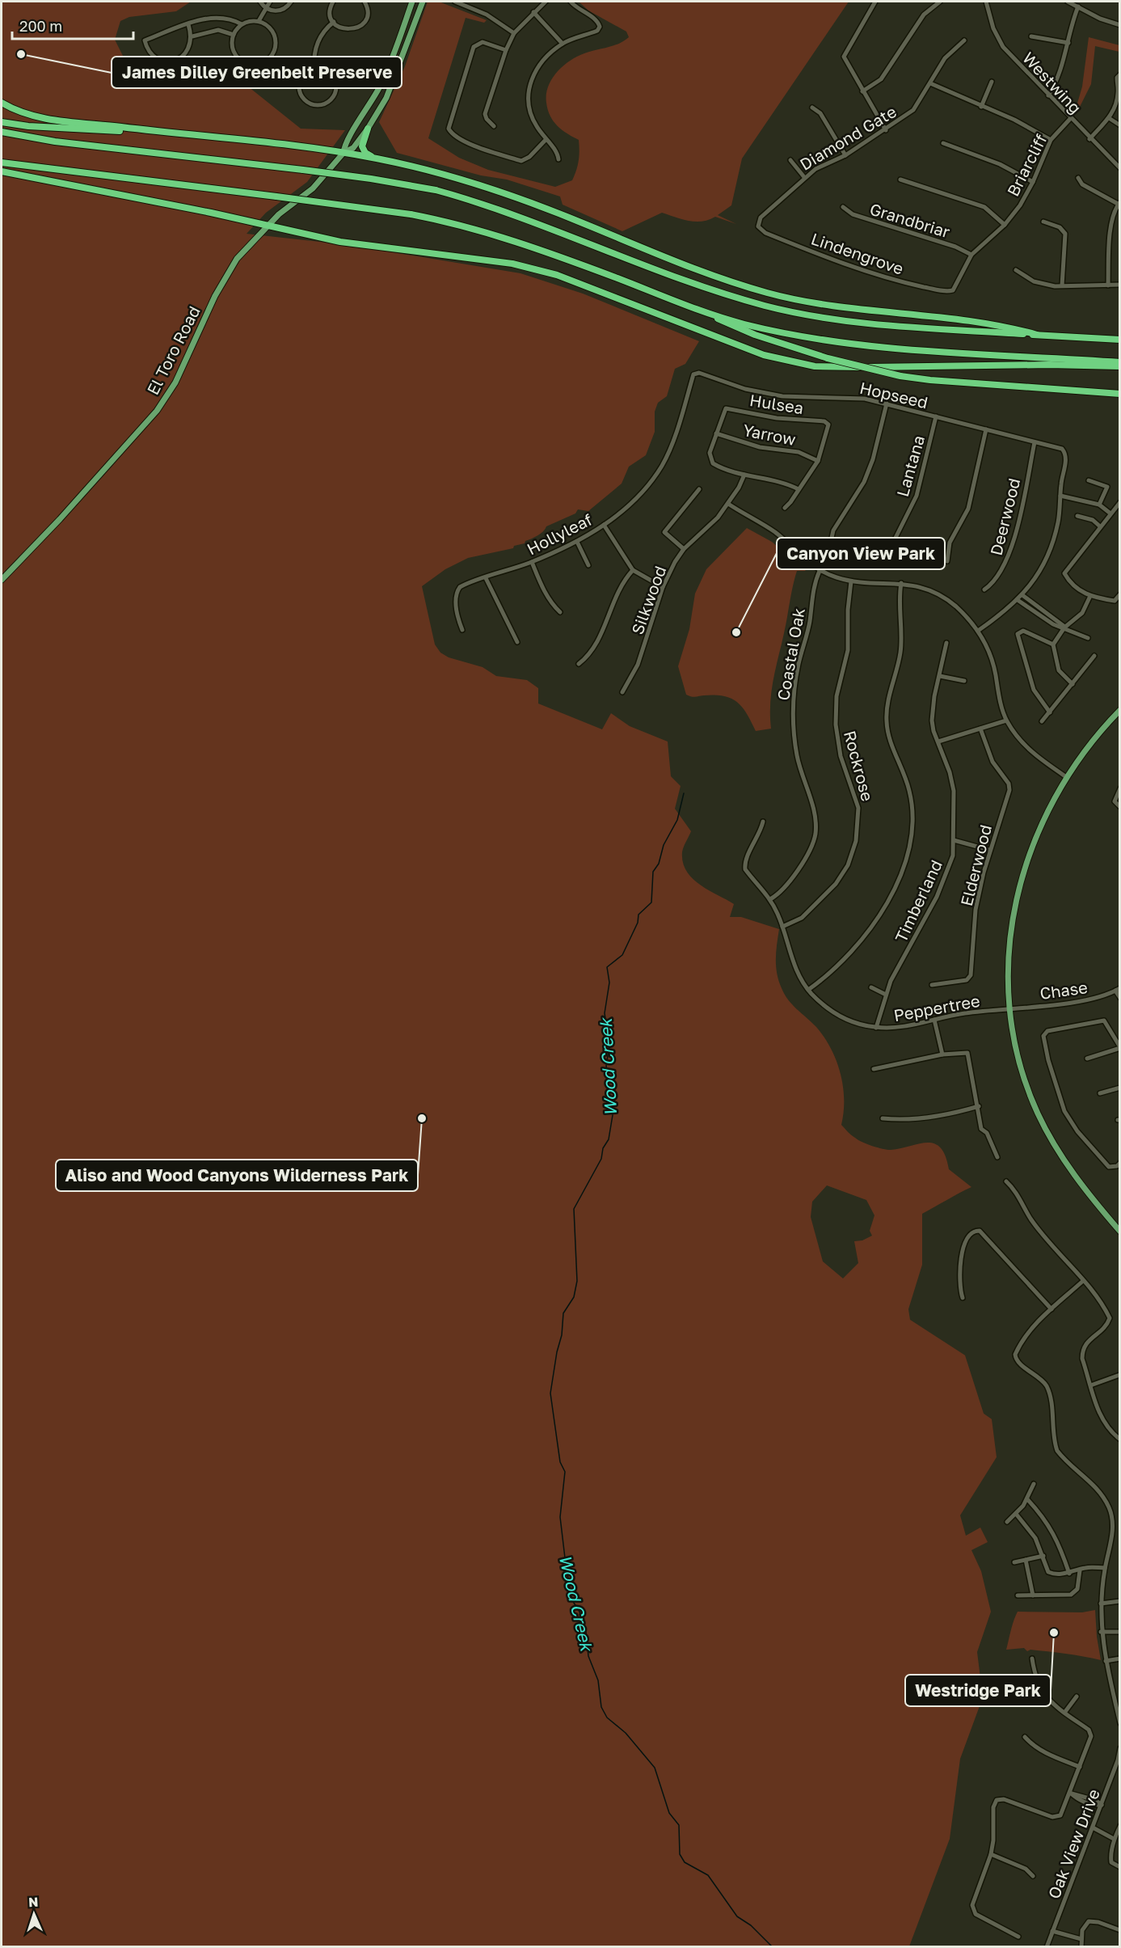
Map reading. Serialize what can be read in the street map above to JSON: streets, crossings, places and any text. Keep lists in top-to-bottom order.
{
  "streets": {
    "main road": ["El Toro Road"],
    "street": [
      "Westwing",
      "Diamond Gate",
      "Briarcliff",
      "Grandbriar",
      "Lindengrove",
      "Hopseed",
      "Hulsea",
      "Yarrow",
      "Lantana",
      "Deerwood",
      "Hollyleaf",
      "Silkwood",
      "Coastal Oak",
      "Rockrose",
      "Elderwood",
      "Timberland",
      "Chase",
      "Peppertree",
      "Oak View Drive"
    ]
  },
  "crossings": [
    ["Westwing", "Briarcliff"],
    ["Diamond Gate", "Lindengrove"],
    ["Briarcliff", "Grandbriar"],
    ["Briarcliff", "Lindengrove"],
    ["Hopseed", "Lantana"],
    ["Hopseed", "Deerwood"],
    ["Hopseed", "Hollyleaf"],
    ["Hulsea", "Yarrow"],
    ["Coastal Oak", "Peppertree"],
    ["Rockrose", "Peppertree"],
    ["Timberland", "Peppertree"],
    ["Chase", "Peppertree"]
  ],
  "water": ["Wood Creek"],
  "places": [
    "James Dilley Greenbelt Preserve",
    "Canyon View Park",
    "Aliso and Wood Canyons Wilderness Park",
    "Westridge Park"
  ],
  "scale_bar": "200 m",
  "north": "top"
}
